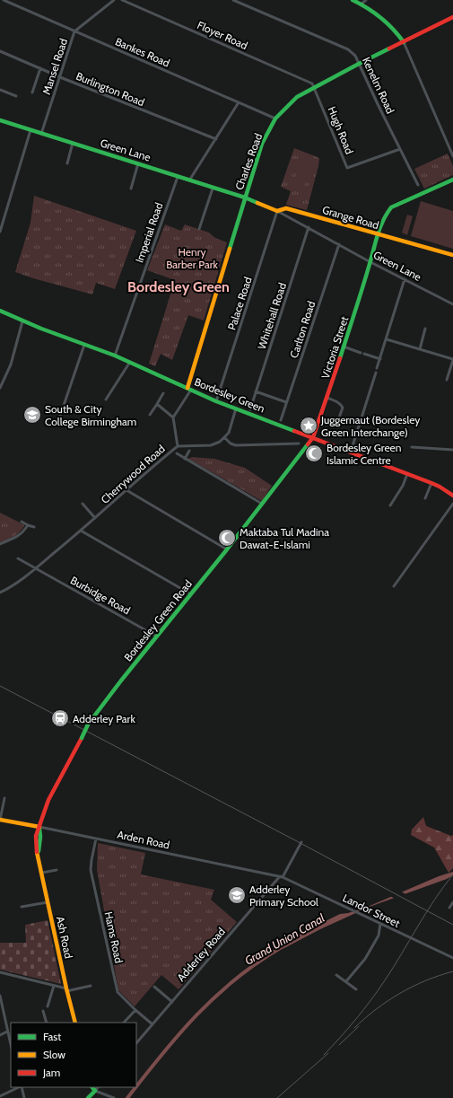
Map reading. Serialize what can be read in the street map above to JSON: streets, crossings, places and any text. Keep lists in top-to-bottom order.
{
  "streets": {
    "main road": [
      "Green Lane",
      "Charles Road",
      "Grange Road",
      "Victoria Street",
      "Bordesley Green",
      "Bordesley Green Road",
      "Arden Road",
      "Ash Road"
    ],
    "street": [
      "Floyer Road",
      "Bankes Road",
      "Mansel Road",
      "Kenelm Road",
      "Burlington Road",
      "Hugh Road",
      "Imperial Road",
      "Palace Road",
      "Whitehall Road",
      "Carlton Road",
      "Cherrywood Road",
      "Burbidge Road",
      "Landor Street",
      "Hams Road",
      "Adderley Road"
    ]
  },
  "crossings": [
    ["Floyer Road", "Hugh Road"],
    ["Floyer Road", "Charles Road"],
    ["Bankes Road", "Mansel Road"],
    ["Bankes Road", "Charles Road"],
    ["Mansel Road", "Burlington Road"],
    ["Mansel Road", "Green Lane"],
    ["Kenelm Road", "Hugh Road"],
    ["Kenelm Road", "Charles Road"],
    ["Hugh Road", "Charles Road"],
    ["Green Lane", "Charles Road"],
    ["Green Lane", "Grange Road"],
    ["Green Lane", "Imperial Road"],
    ["Green Lane", "Palace Road"],
    ["Green Lane", "Whitehall Road"],
    ["Green Lane", "Carlton Road"],
    ["Green Lane", "Victoria Street"],
    ["Charles Road", "Grange Road"],
    ["Charles Road", "Bordesley Green"],
    ["Grange Road", "Palace Road"],
    ["Grange Road", "Victoria Street"],
    ["Imperial Road", "Bordesley Green"],
    ["Palace Road", "Bordesley Green"],
    ["Victoria Street", "Bordesley Green"],
    ["Victoria Street", "Bordesley Green Road"],
    ["Bordesley Green", "Bordesley Green Road"],
    ["Cherrywood Road", "Burbidge Road"],
    ["Burbidge Road", "Bordesley Green Road"],
    ["Bordesley Green Road", "Arden Road"],
    ["Bordesley Green Road", "Ash Road"],
    ["Arden Road", "Landor Street"],
    ["Arden Road", "Ash Road"],
    ["Arden Road", "Hams Road"],
    ["Arden Road", "Adderley Road"],
    ["Landor Street", "Adderley Road"],
    ["Hams Road", "Adderley Road"]
  ],
  "districts": ["Bordesley Green"],
  "water": ["Grand Union Canal"],
  "parks": ["Henry Barber Park"],
  "places": {
    "school or university": ["South & City College Birmingham", "Adderley Primary School"],
    "place": ["Juggernaut (Bordesley Green Interchange)"],
    "mosque": ["Bordesley Green Islamic Centre", "Maktaba Tul Madina Dawat-E-Islami"],
    "station": ["Adderley Park"]
  },
  "legend": ["Fast", "Slow", "Jam"]
}
